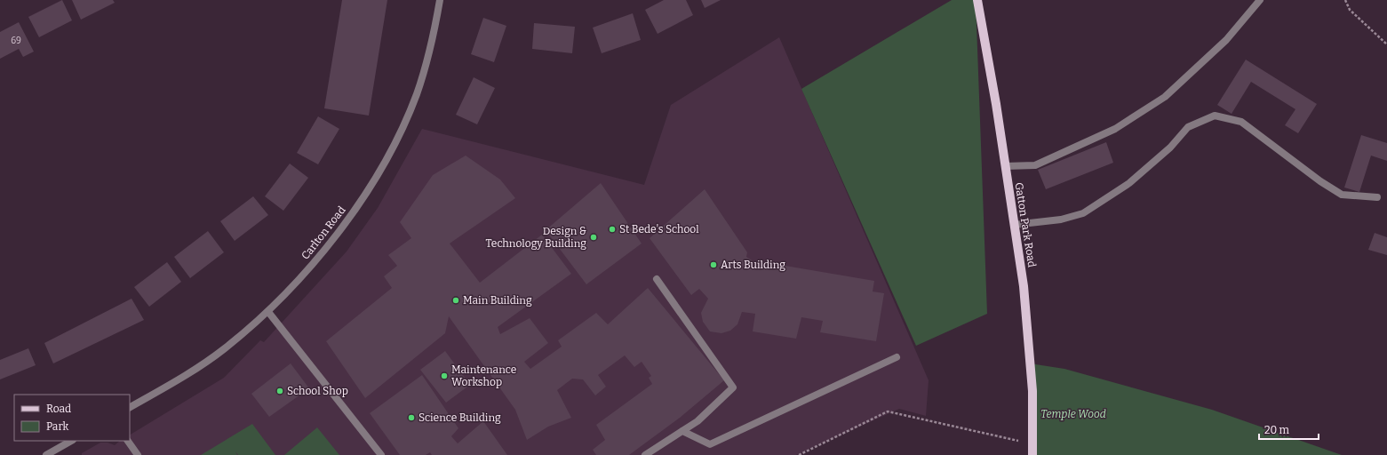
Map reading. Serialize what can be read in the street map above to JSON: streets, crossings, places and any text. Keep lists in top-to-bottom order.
{
  "streets": {
    "main road": ["Gatton Park Road"],
    "street": ["Carlton Road"]
  },
  "parks": ["Temple Wood"],
  "places": [
    "St Bede's School",
    "Design & Technology Building",
    "Arts Building",
    "Main Building",
    "Maintenance Workshop",
    "School Shop",
    "Science Building"
  ],
  "house_numbers": ["69"],
  "legend": ["Road", "Park"],
  "scale_bar": "20 m"
}
